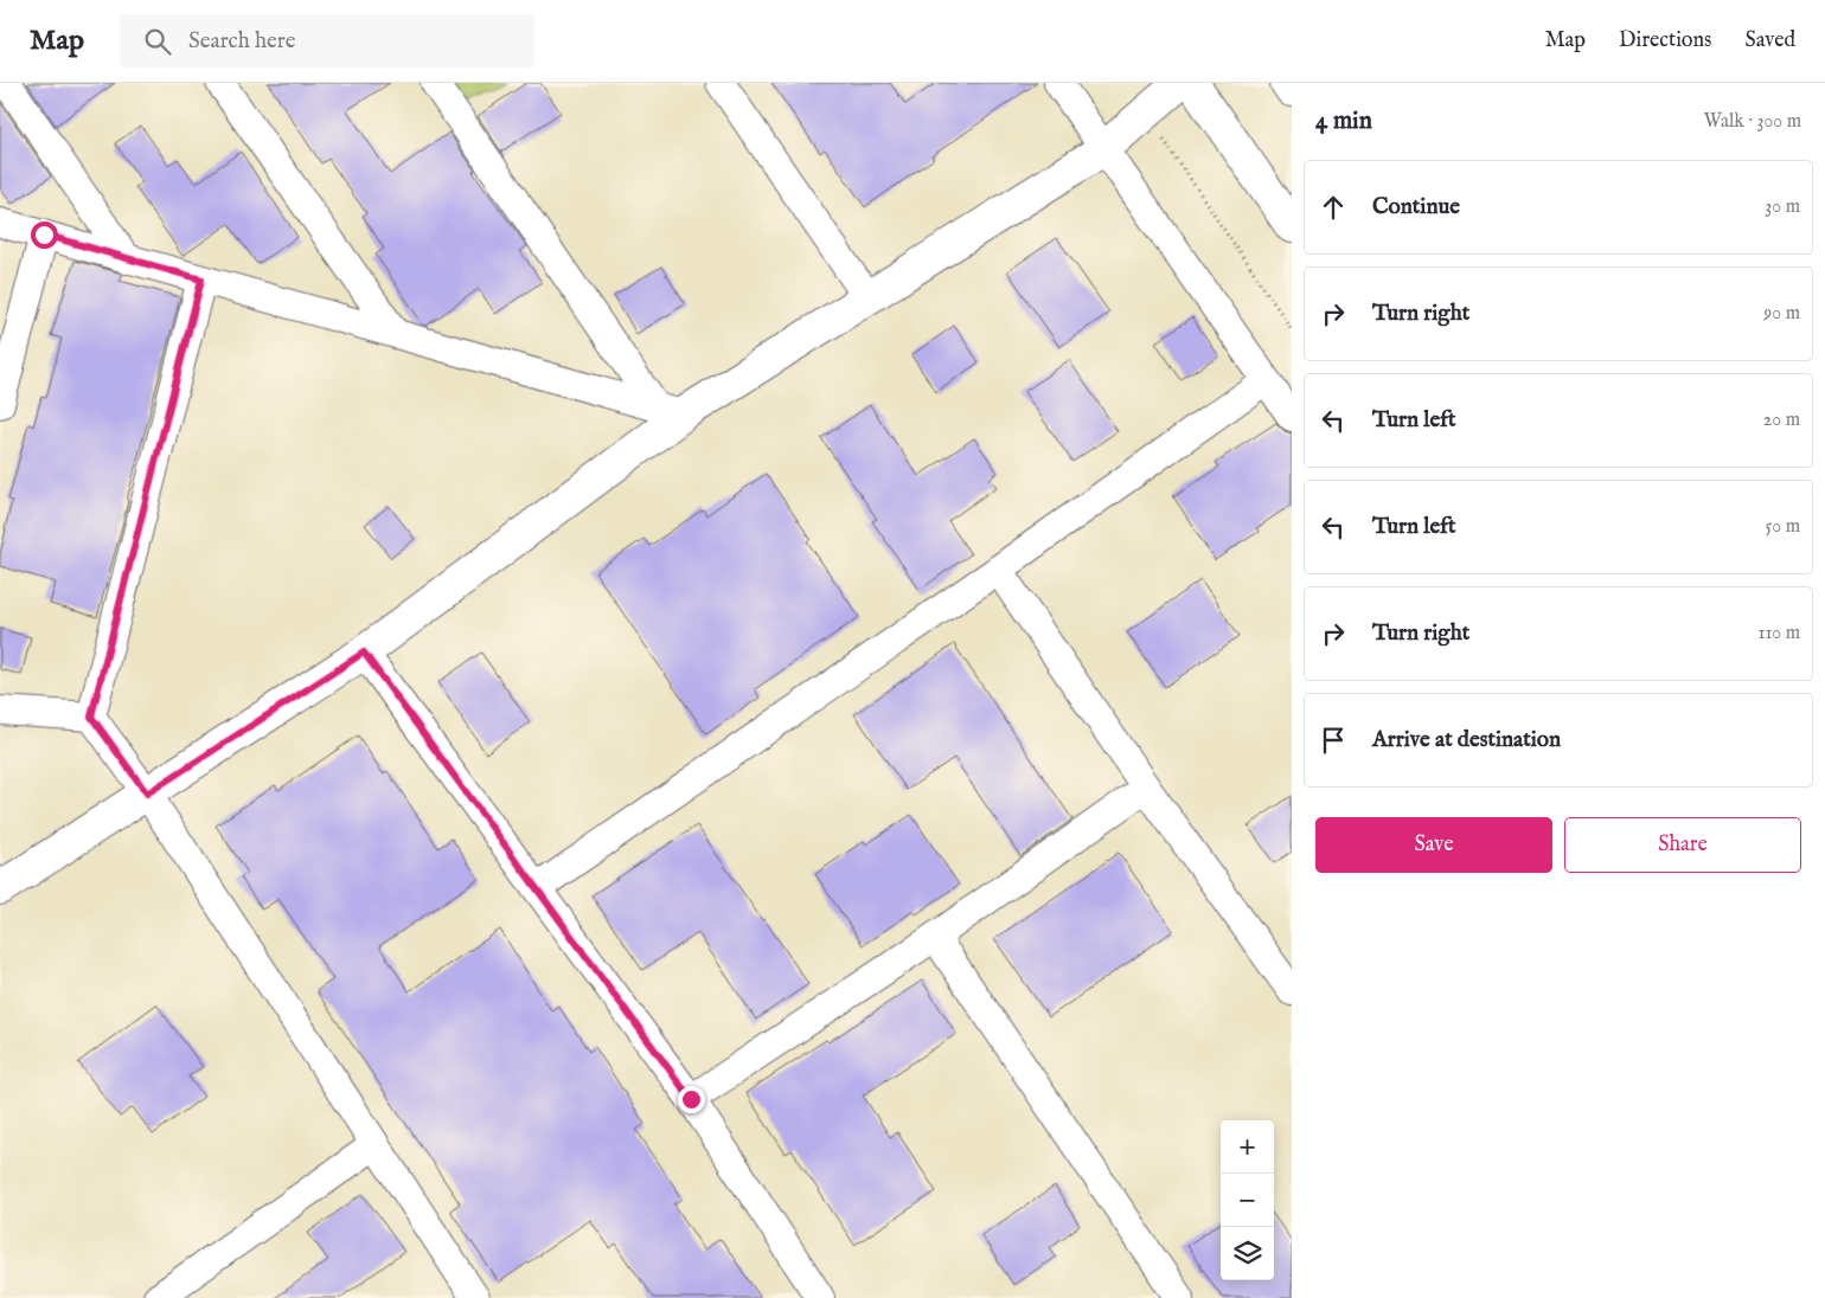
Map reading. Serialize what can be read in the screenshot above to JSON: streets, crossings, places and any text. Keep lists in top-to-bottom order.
{
  "page": {
    "header": "Map",
    "search": "Search here",
    "nav": ["Map", "Directions", "Saved"],
    "heading": ["4 min", "Walk · 300 m"],
    "list": [
      ["Continue", "30 m"],
      ["Turn right", "90 m"],
      ["Turn left", "20 m"],
      ["Turn left", "50 m"],
      ["Turn right", "110 m"],
      "Arrive at destination"
    ],
    "buttons": ["Save", "Share"],
    "map_buttons": ["+", "−"]
  }
}
